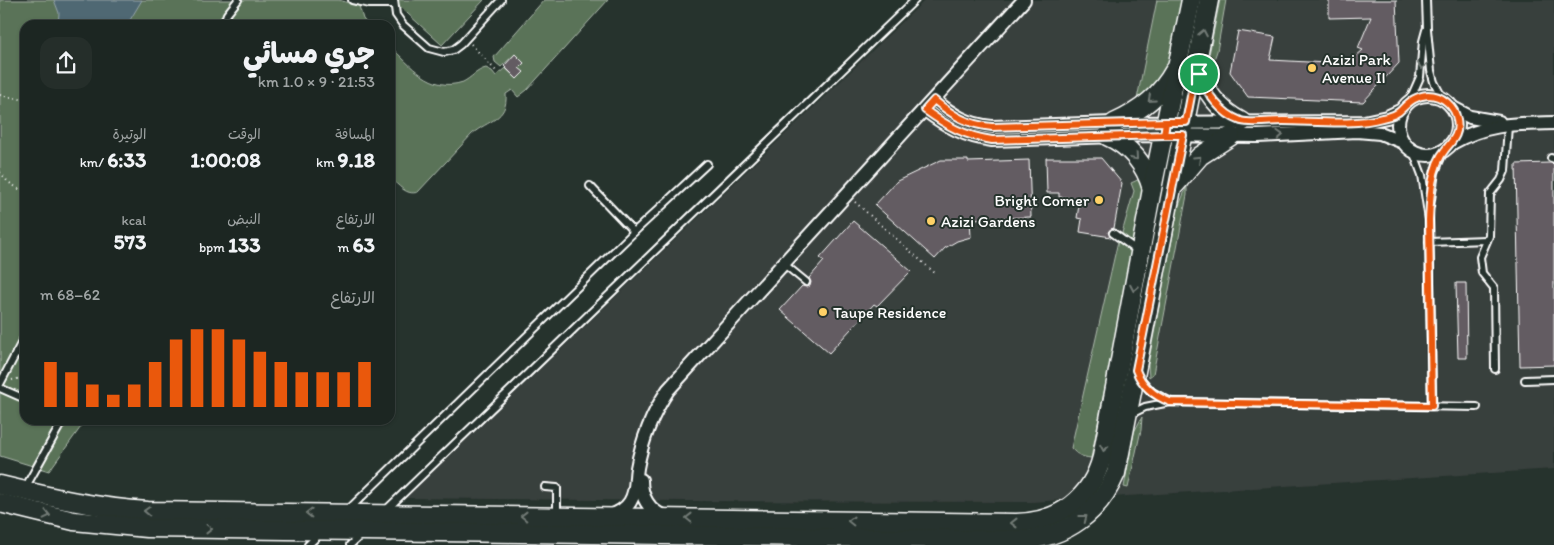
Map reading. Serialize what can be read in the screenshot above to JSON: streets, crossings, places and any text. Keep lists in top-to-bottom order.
{
  "places": [
    "Azizi Park Avenue II",
    "Bright Corner",
    "Azizi Gardens",
    "Taupe Residence"
  ],
  "page": {
    "heading": ["جري مسائي", "21:53 · 9 × 1.0 km"],
    "stats": [
      ["المسافة", "9.18 km"],
      ["الوقت", "1:00:08"],
      ["الوتيرة", "6:33 /km"],
      ["الارتفاع", "63 m"],
      ["النبض", "133 bpm"],
      ["kcal", "573"]
    ],
    "chart": ["الارتفاع", "62–68 m"]
  }
}
